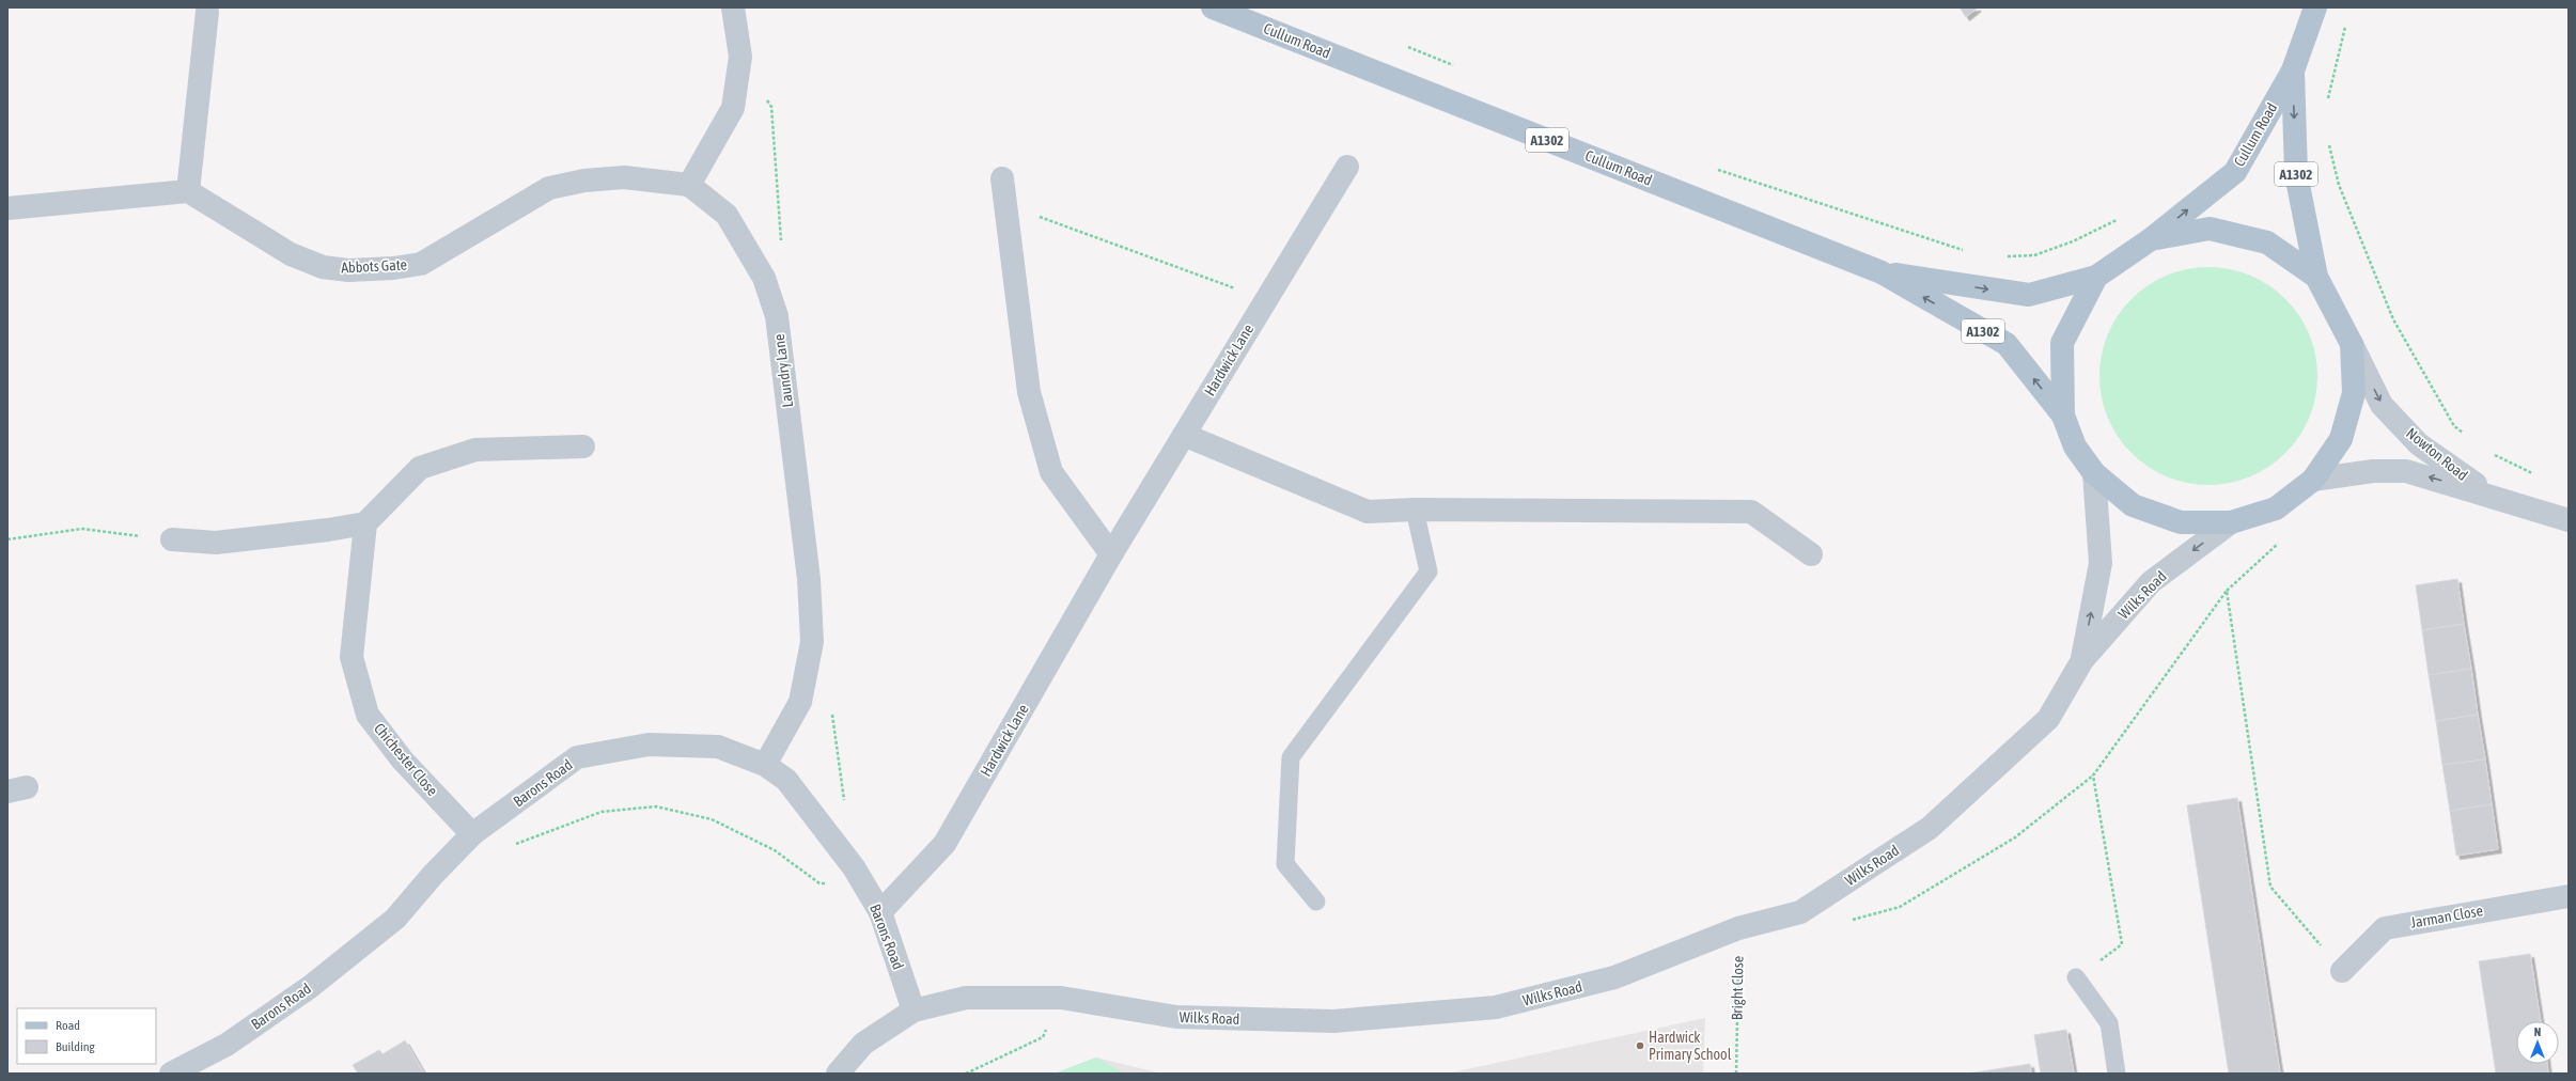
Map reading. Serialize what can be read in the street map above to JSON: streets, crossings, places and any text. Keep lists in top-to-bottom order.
{
  "streets": {
    "main road": ["Cullum Road", "A1302"],
    "street": [
      "Abbots Gate",
      "Hardwick Lane",
      "Laundry Lane",
      "Nowton Road",
      "Wilks Road",
      "Chichester Close",
      "Barons Road",
      "Jarman Close"
    ],
    "path": ["Bright Close"]
  },
  "crossings": [
    ["Abbots Gate", "Laundry Lane"],
    ["Hardwick Lane", "Barons Road"],
    ["Laundry Lane", "Barons Road"],
    ["Wilks Road", "Barons Road"],
    ["Wilks Road", "Bright Close"],
    ["Chichester Close", "Barons Road"]
  ],
  "places": ["Hardwick Primary School"],
  "legend": ["Road", "Building"],
  "north": "top"
}
